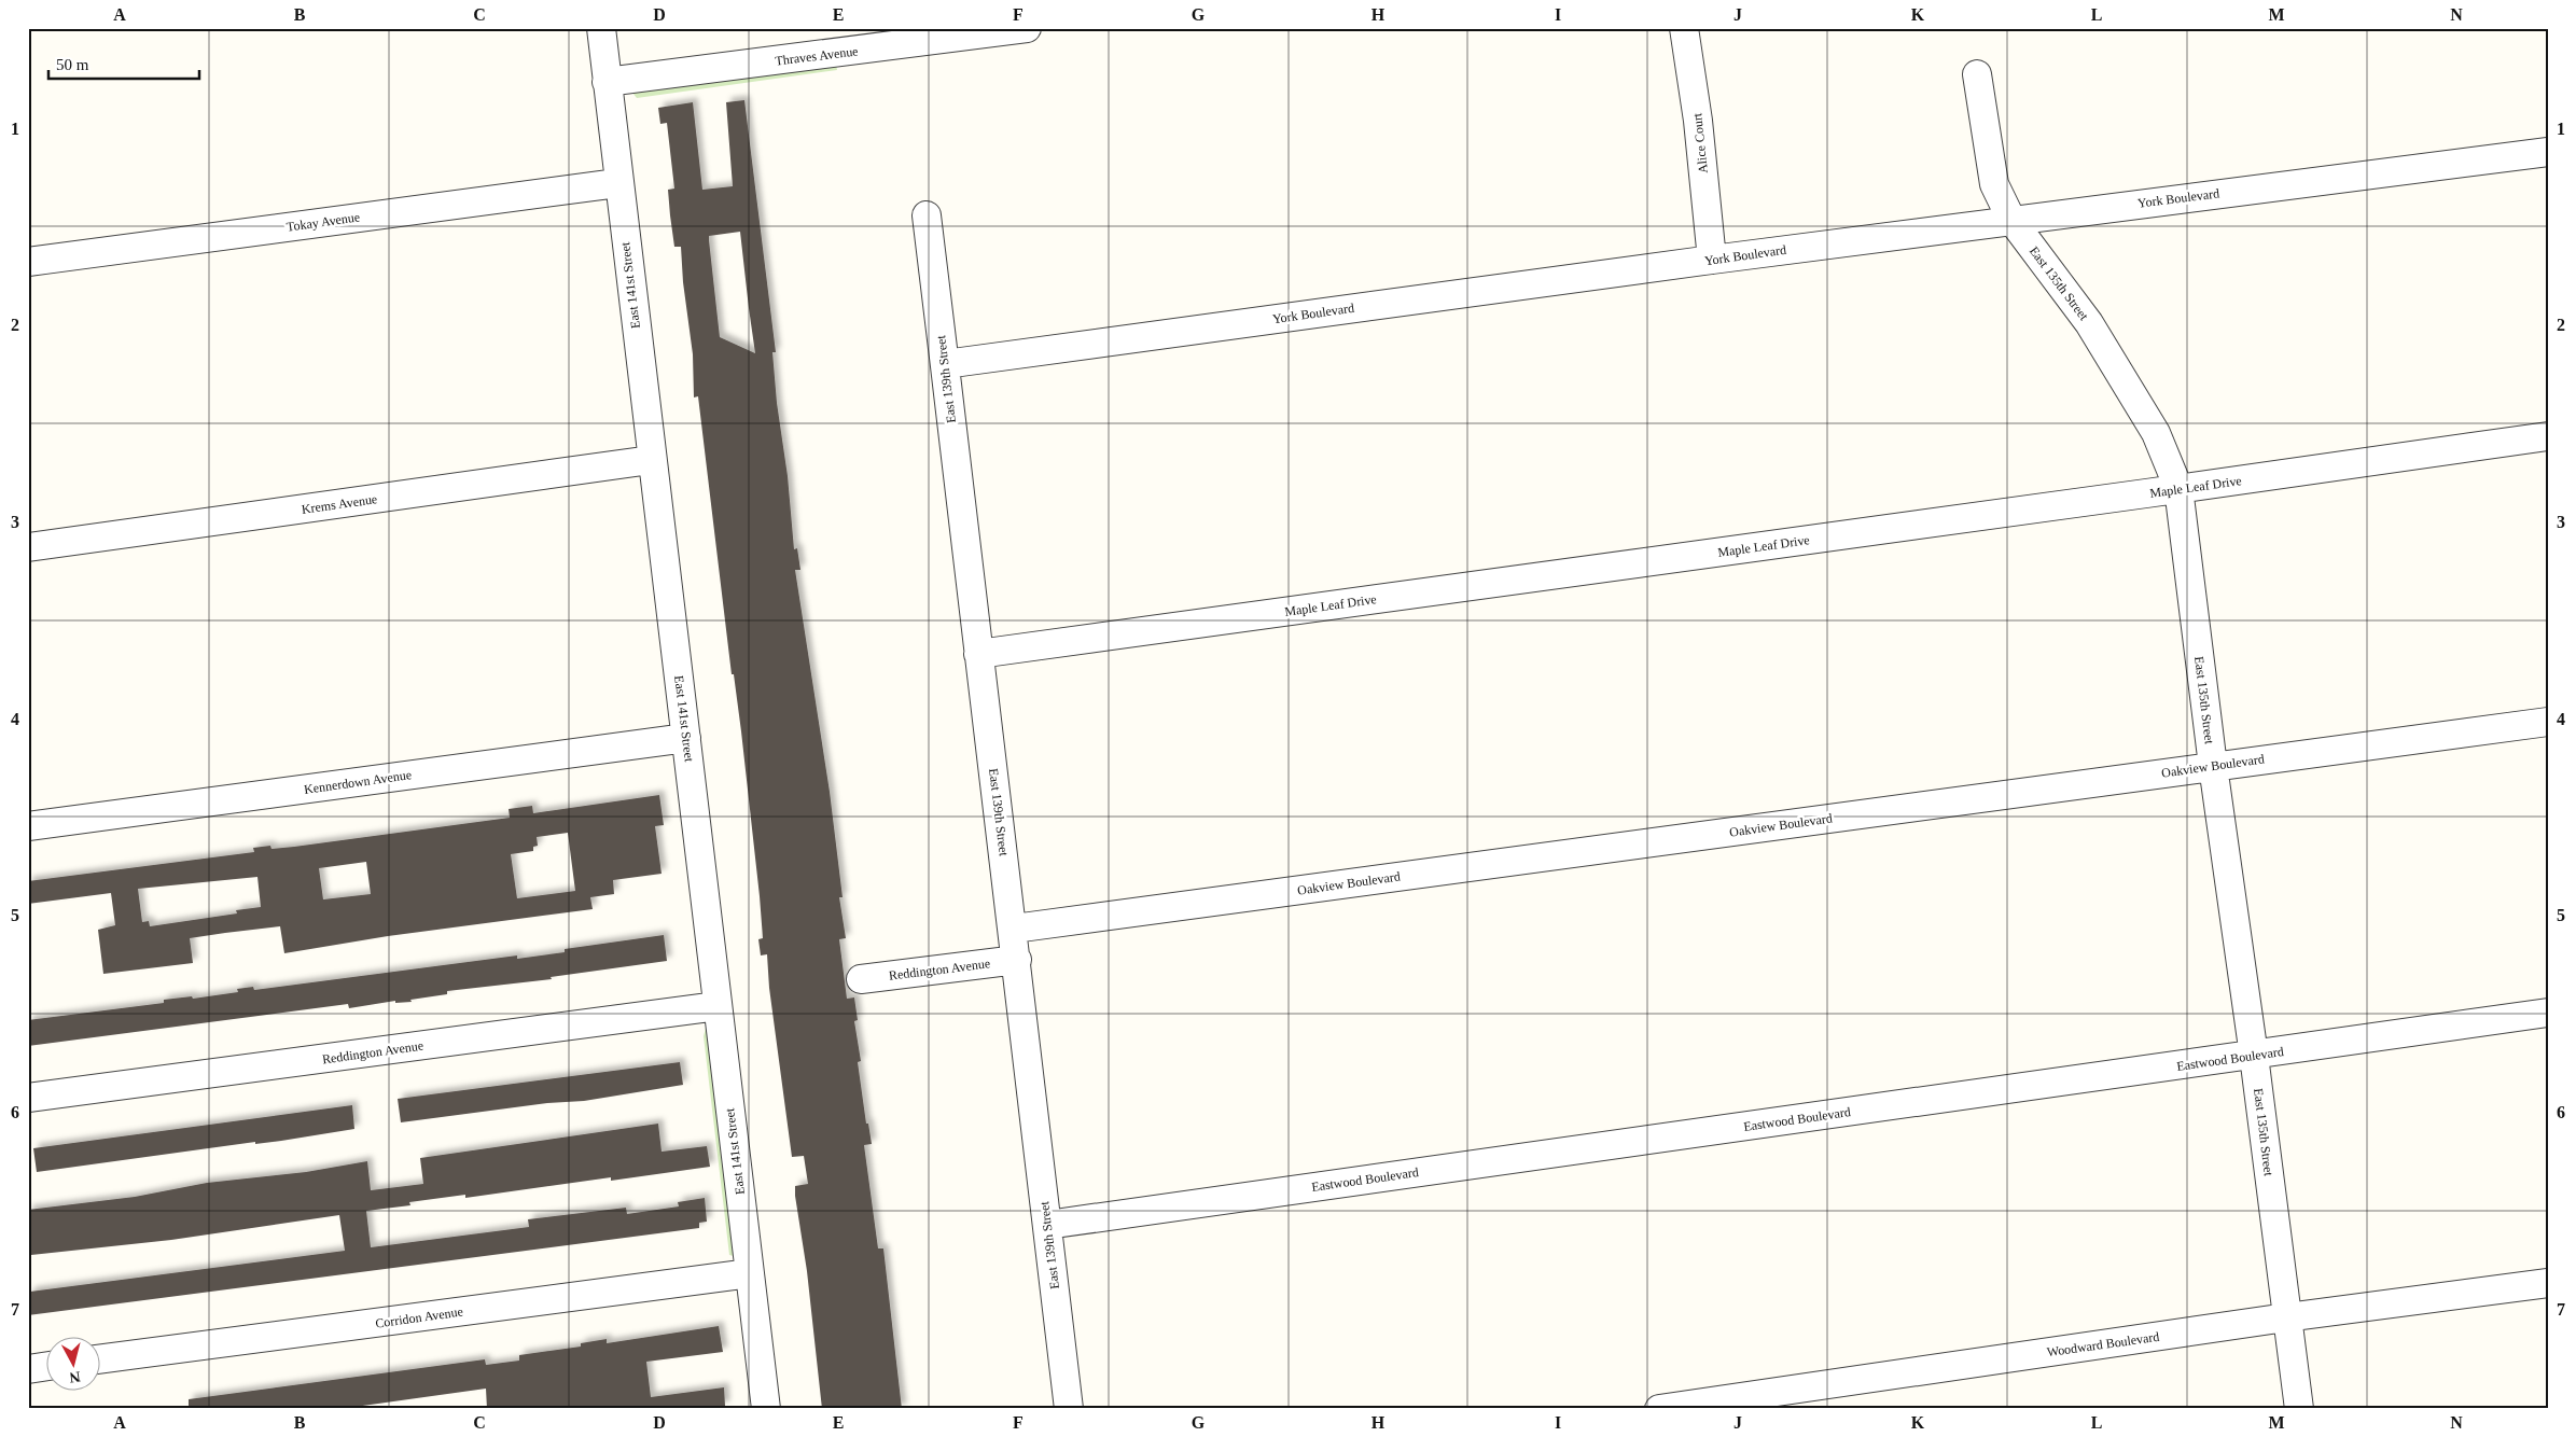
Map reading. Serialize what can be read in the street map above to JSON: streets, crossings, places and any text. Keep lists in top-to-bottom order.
{
  "streets": {
    "street": [
      "Thraves Avenue",
      "Alice Court",
      "York Boulevard",
      "Tokay Avenue",
      "East 135th Street",
      "East 141st Street",
      "East 139th Street",
      "Maple Leaf Drive",
      "Krems Avenue",
      "Oakview Boulevard",
      "Kennerdown Avenue",
      "Reddington Avenue",
      "Eastwood Boulevard",
      "Corridon Avenue",
      "Woodward Boulevard"
    ]
  },
  "crossings": [
    ["Thraves Avenue", "East 141st Street"],
    ["Alice Court", "York Boulevard"],
    ["York Boulevard", "East 135th Street"],
    ["York Boulevard", "East 139th Street"],
    ["Tokay Avenue", "East 141st Street"],
    ["East 135th Street", "Maple Leaf Drive"],
    ["East 135th Street", "Oakview Boulevard"],
    ["East 135th Street", "Eastwood Boulevard"],
    ["East 135th Street", "Woodward Boulevard"],
    ["East 141st Street", "Krems Avenue"],
    ["East 141st Street", "Kennerdown Avenue"],
    ["East 141st Street", "Reddington Avenue"],
    ["East 141st Street", "Corridon Avenue"],
    ["East 139th Street", "Maple Leaf Drive"],
    ["East 139th Street", "Oakview Boulevard"],
    ["East 139th Street", "Reddington Avenue"],
    ["East 139th Street", "Eastwood Boulevard"]
  ],
  "scale_bar": "50 m",
  "north": "bottom",
  "grid": {
    "columns": [
      "A",
      "B",
      "C",
      "D",
      "E",
      "F",
      "G",
      "H",
      "I",
      "J",
      "K",
      "L",
      "M",
      "N"
    ],
    "rows": [
      "1",
      "2",
      "3",
      "4",
      "5",
      "6",
      "7"
    ]
  }
}
